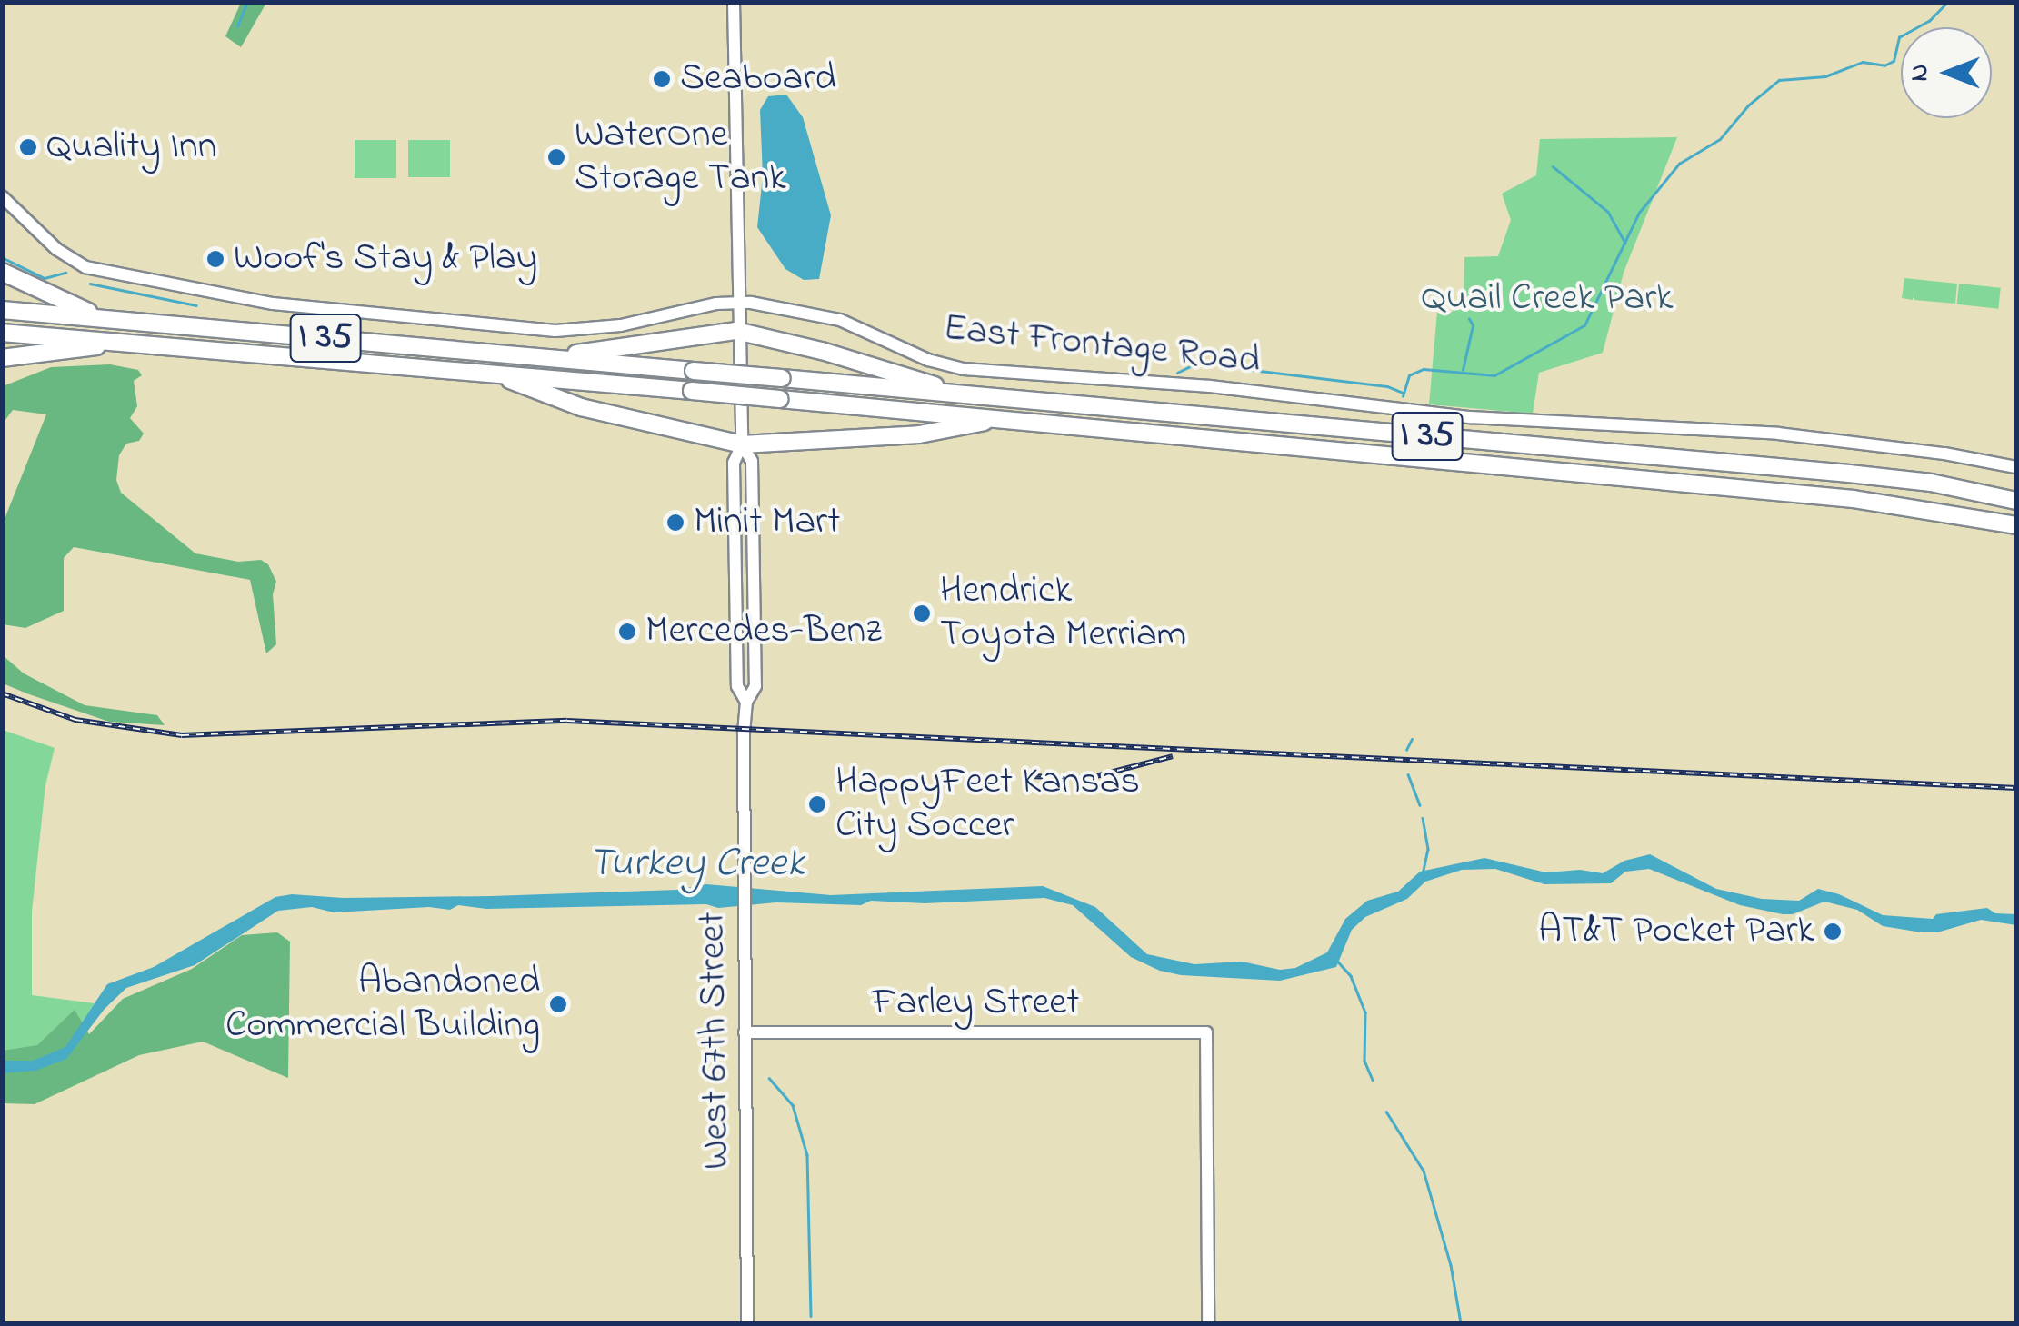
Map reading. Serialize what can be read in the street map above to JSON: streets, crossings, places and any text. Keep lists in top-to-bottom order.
{
  "streets": {
    "highway": ["I 35"],
    "street": ["East Frontage Road", "Farley Street", "West 67th Street"]
  },
  "crossings": [
    ["East Frontage Road", "West 67th Street"],
    ["Farley Street", "West 67th Street"]
  ],
  "water": ["Turkey Creek"],
  "parks": ["Quail Creek Park"],
  "places": [
    "Seaboard",
    "Quality Inn",
    "WaterOne Storage Tank",
    "Woof's Stay & Play",
    "Minit Mart",
    "Hendrick Toyota Merriam",
    "Mercedes-Benz",
    "HappyFeet Kansas City Soccer",
    "AT&T Pocket Park",
    "Abandoned Commercial Building"
  ],
  "north": "left"
}
